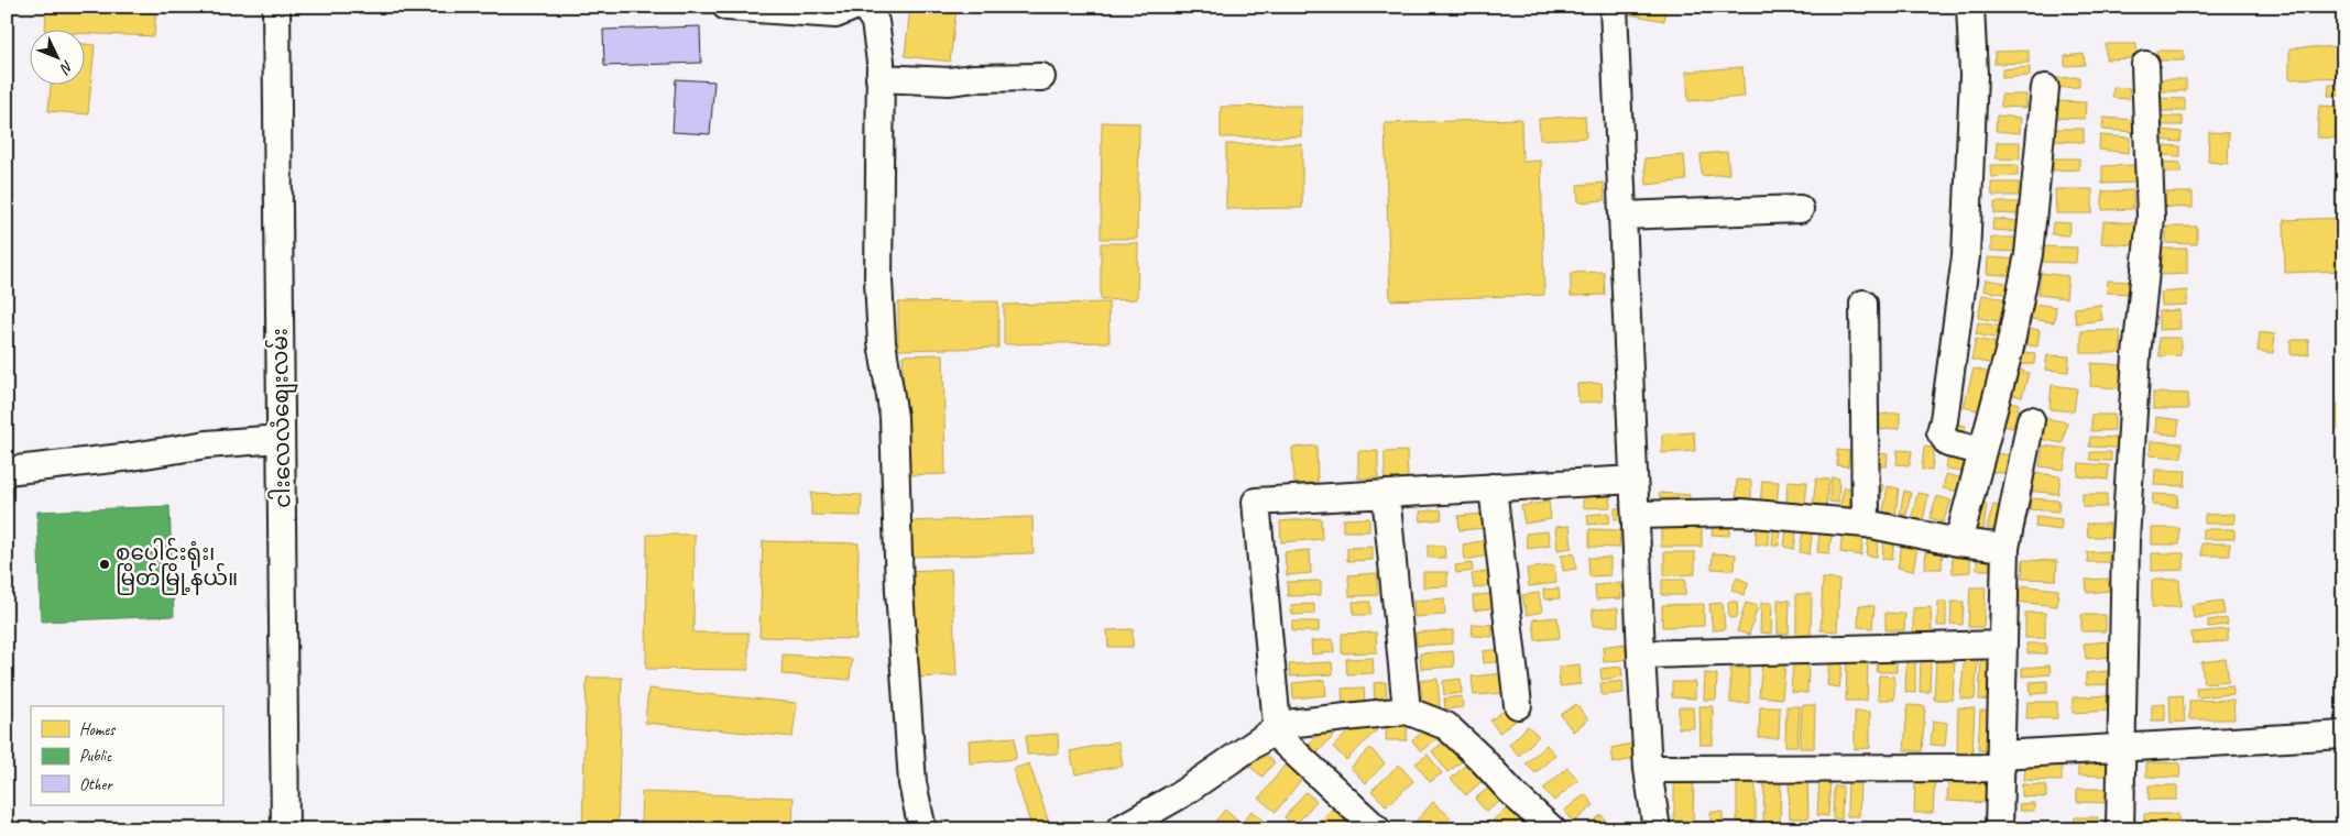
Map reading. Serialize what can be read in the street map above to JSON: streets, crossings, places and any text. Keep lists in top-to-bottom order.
{
  "streets": {
    "street": ["ငါးလေလံစျေးလမ်း"]
  },
  "places": ["စုပေါင်းရုံး၊ မြိတ်မြို့နယ်။"],
  "legend": ["Homes", "Public", "Other"],
  "north": "bottom right"
}
